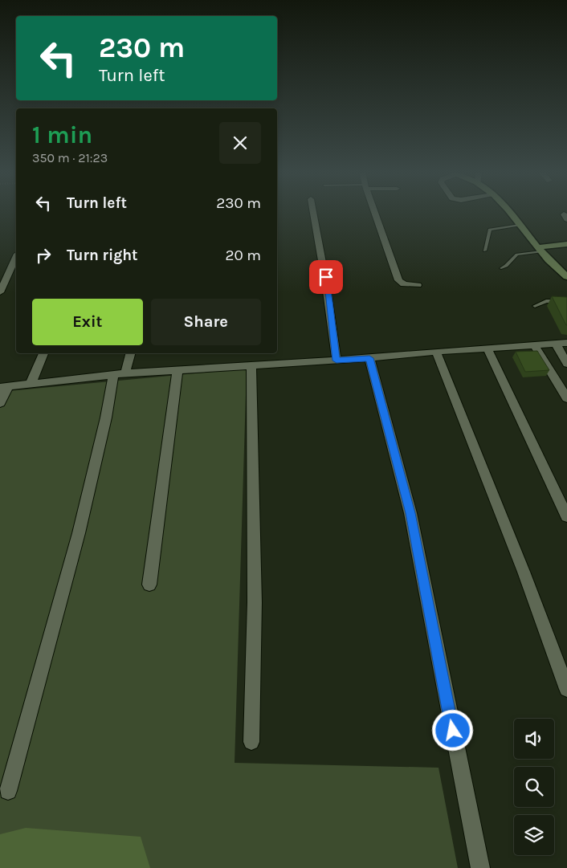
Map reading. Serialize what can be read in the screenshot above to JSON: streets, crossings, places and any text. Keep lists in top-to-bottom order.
{
  "page": {
    "turn": ["230 m", "Turn left"],
    "heading": ["1 min", "350 m · 21:23"],
    "list": [
      {
        "name": "Turn left",
        "value": "230 m"
      },
      {
        "name": "Turn right",
        "value": "20 m"
      }
    ],
    "buttons": ["Exit", "Share"]
  }
}
